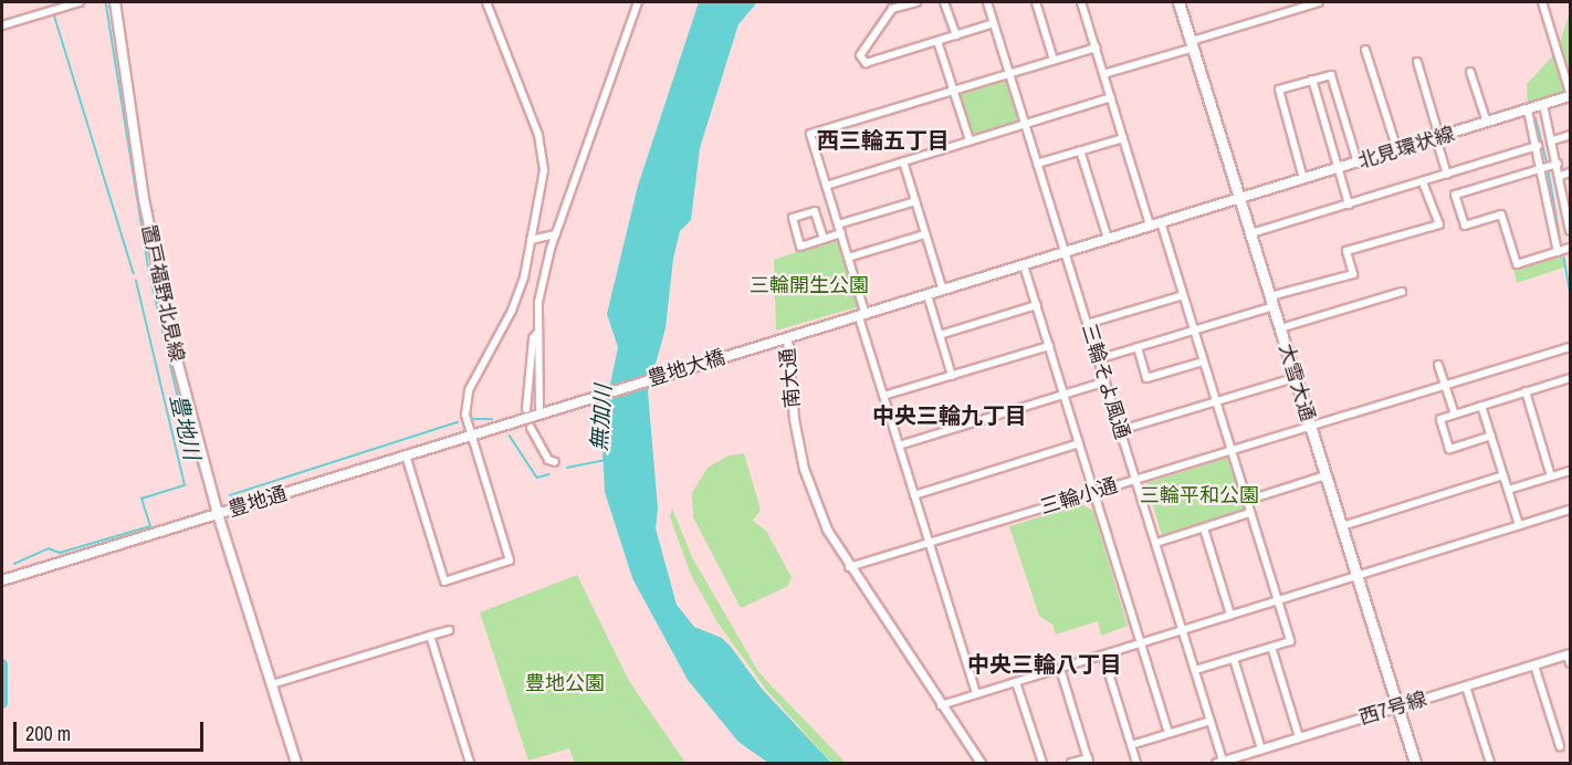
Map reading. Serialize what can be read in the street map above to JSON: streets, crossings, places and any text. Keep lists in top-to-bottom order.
{
  "streets": {
    "highway": ["大雪大通"],
    "main road": [
      "北見環状線",
      "置戸福野北見線",
      "豊地大橋",
      "南大通",
      "豊地通"
    ],
    "street": ["三輪そよ風通", "三輪小通", "西7号線"]
  },
  "crossings": [
    ["北見環状線", "南大通"],
    ["北見環状線", "大雪大通"],
    ["置戸福野北見線", "豊地通"],
    ["豊地大橋", "南大通"],
    ["豊地大橋", "豊地通"],
    ["南大通", "三輪そよ風通"],
    ["南大通", "大雪大通"],
    ["南大通", "三輪小通"],
    ["三輪そよ風通", "三輪小通"],
    ["三輪そよ風通", "西7号線"],
    ["大雪大通", "三輪小通"],
    ["大雪大通", "西7号線"]
  ],
  "districts": ["西三輪五丁目", "中央三輪九丁目", "中央三輪八丁目"],
  "water": ["無加川", "豊地川"],
  "parks": ["三輪開生公園", "三輪平和公園", "豊地公園"],
  "scale_bar": "200 m"
}
